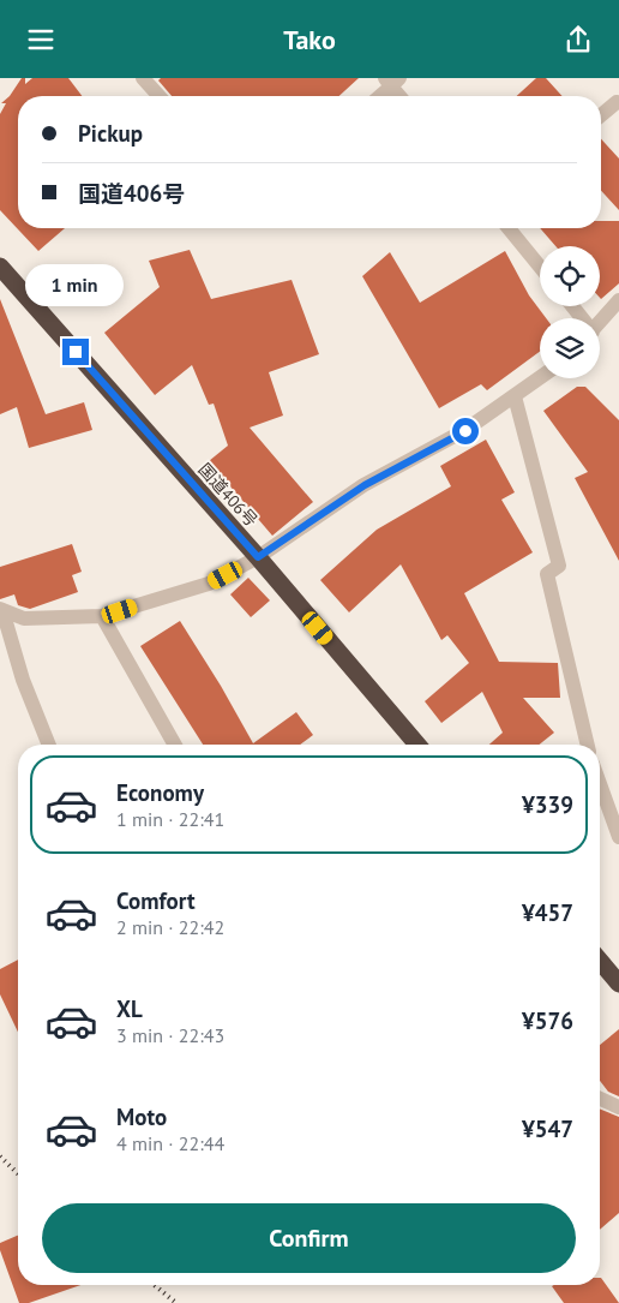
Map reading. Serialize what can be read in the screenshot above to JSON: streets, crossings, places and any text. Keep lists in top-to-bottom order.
{
  "streets": {
    "highway": ["国道406号"]
  },
  "page": {
    "header": "Tako",
    "banner": ["Pickup", "国道406号"],
    "bubble": "1 min",
    "list": [
      {
        "name": "Economy",
        "note": "1 min · 22:41",
        "value": "¥339"
      },
      {
        "name": "Comfort",
        "note": "2 min · 22:42",
        "value": "¥457"
      },
      {
        "name": "XL",
        "note": "3 min · 22:43",
        "value": "¥576"
      },
      {
        "name": "Moto",
        "note": "4 min · 22:44",
        "value": "¥547"
      }
    ],
    "buttons": "Confirm"
  }
}
